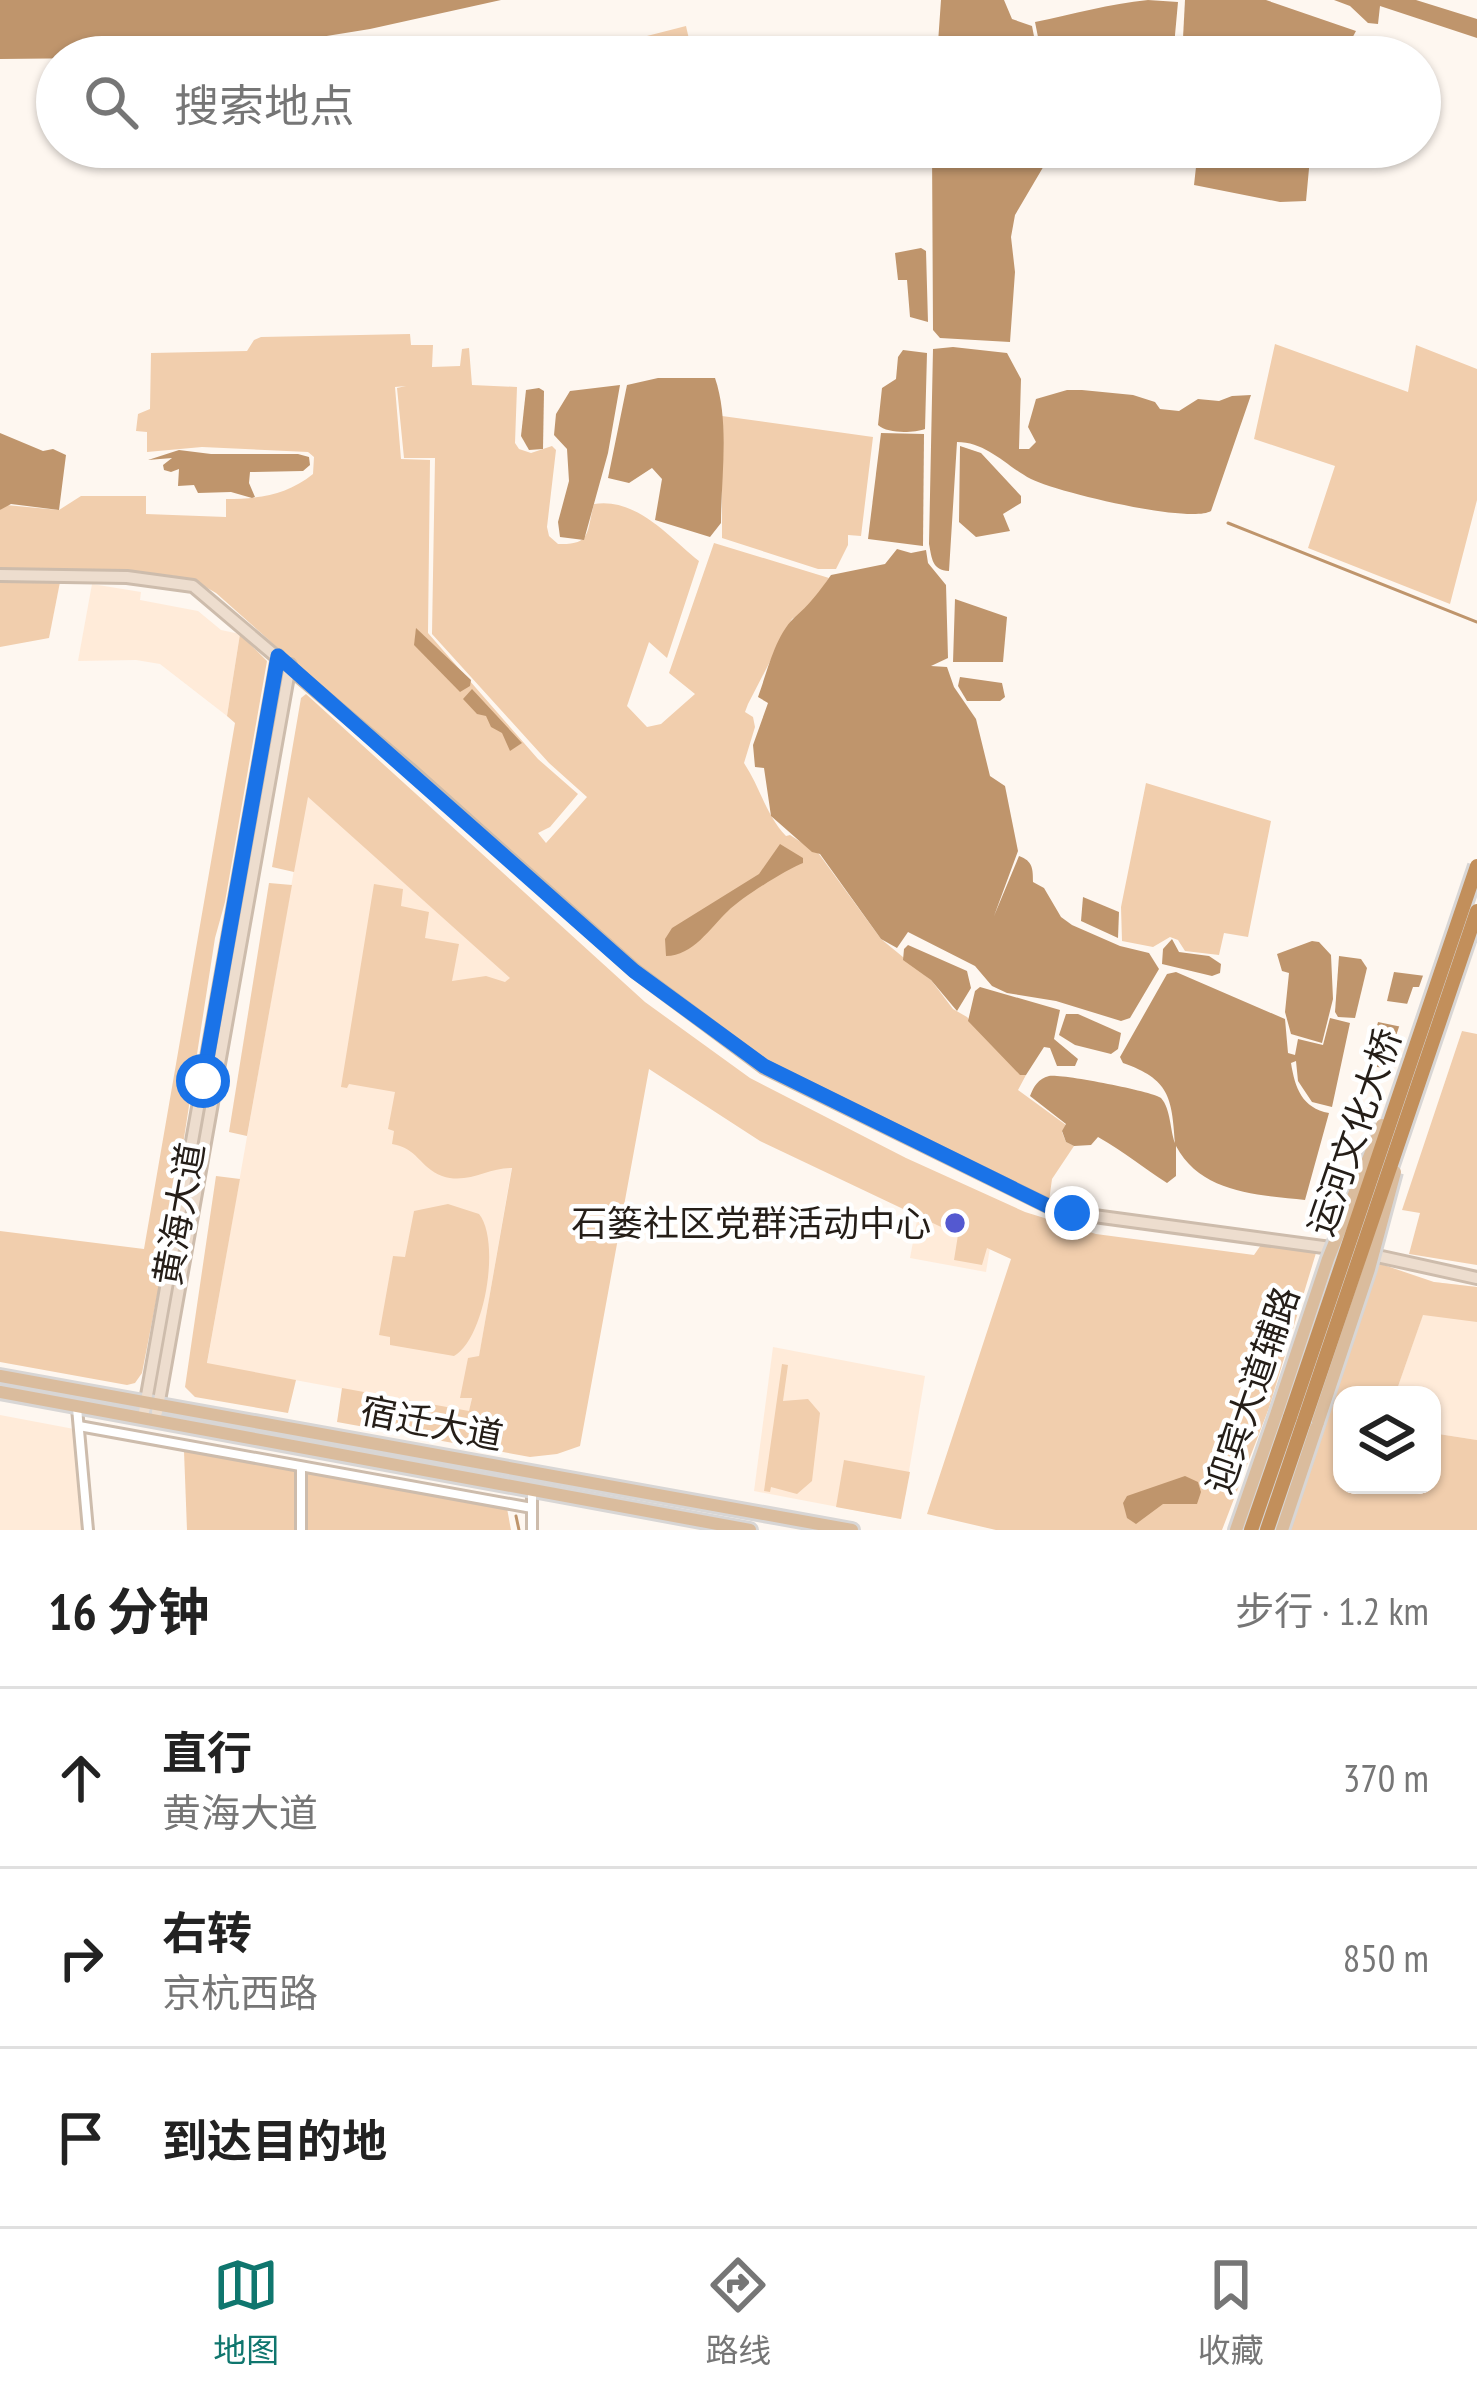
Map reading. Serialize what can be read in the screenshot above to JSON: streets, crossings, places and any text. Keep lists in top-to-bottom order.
{
  "streets": {
    "highway": ["运河文化大桥"],
    "main road": ["黄海大道", "迎宾大道辅路", "宿迁大道"]
  },
  "crossings": [
    ["运河文化大桥", "迎宾大道辅路"],
    ["黄海大道", "宿迁大道"]
  ],
  "places": ["石篓社区党群活动中心"],
  "page": {
    "search": "搜索地点",
    "heading": ["16 分钟", "步行 · 1.2 km"],
    "list": [
      ["直行", "黄海大道", "370 m"],
      ["右转", "京杭西路", "850 m"],
      "到达目的地"
    ],
    "nav": ["地图", "路线", "收藏"]
  }
}
